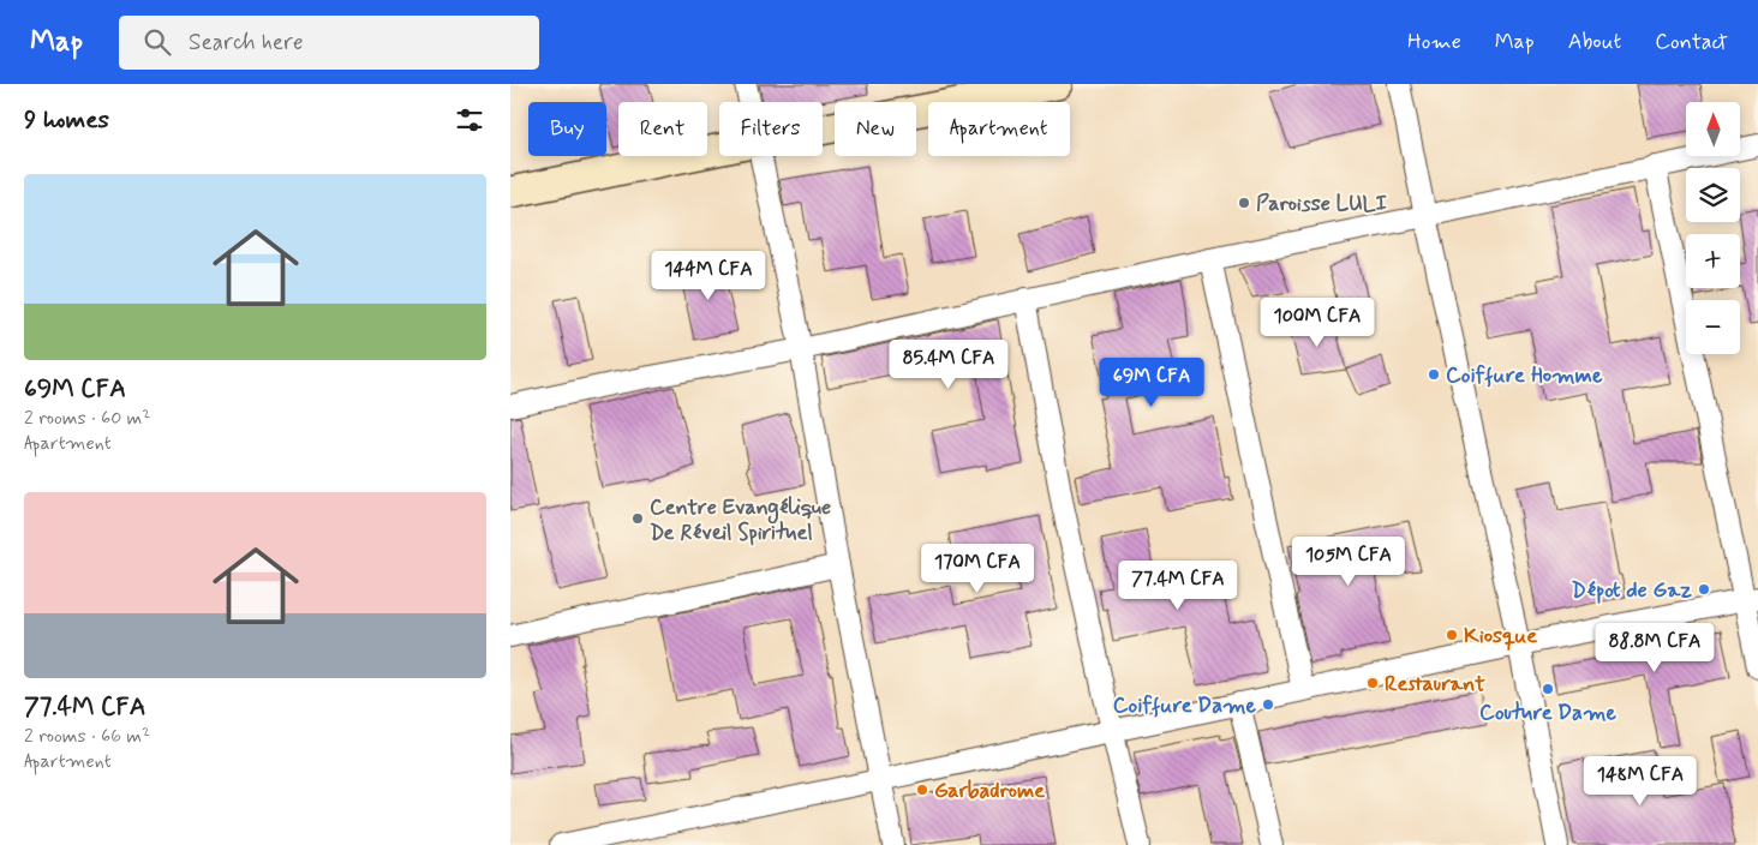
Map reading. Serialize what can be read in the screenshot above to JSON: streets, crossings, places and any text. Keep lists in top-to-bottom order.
{
  "places": [
    "Paroisse LULI",
    "Coiffure Homme",
    "Centre Evangélique De Réveil Spirituel",
    "Dépot de Gaz",
    "Kiosque",
    "Restaurant",
    "Couture Dame",
    "Coiffure Dame",
    "Garbadrome"
  ],
  "north": "top",
  "page": {
    "header": "Map",
    "search": "Search here",
    "nav": [
      "Home",
      "Map",
      "About",
      "Contact"
    ],
    "heading": "9 homes",
    "map_buttons": ["+", "−"],
    "chip": [
      "Buy",
      "Rent",
      "Filters",
      "New",
      "Apartment"
    ],
    "list": [
      {
        "name": "69M CFA",
        "note": "2 rooms · 60 m² · Apartment"
      },
      {
        "name": "77.4M CFA",
        "note": "2 rooms · 66 m² · Apartment"
      }
    ],
    "price": [
      "144M CFA",
      "100M CFA",
      "85.4M CFA",
      "69M CFA",
      "105M CFA",
      "170M CFA",
      "77.4M CFA",
      "88.8M CFA",
      "148M CFA"
    ]
  }
}
